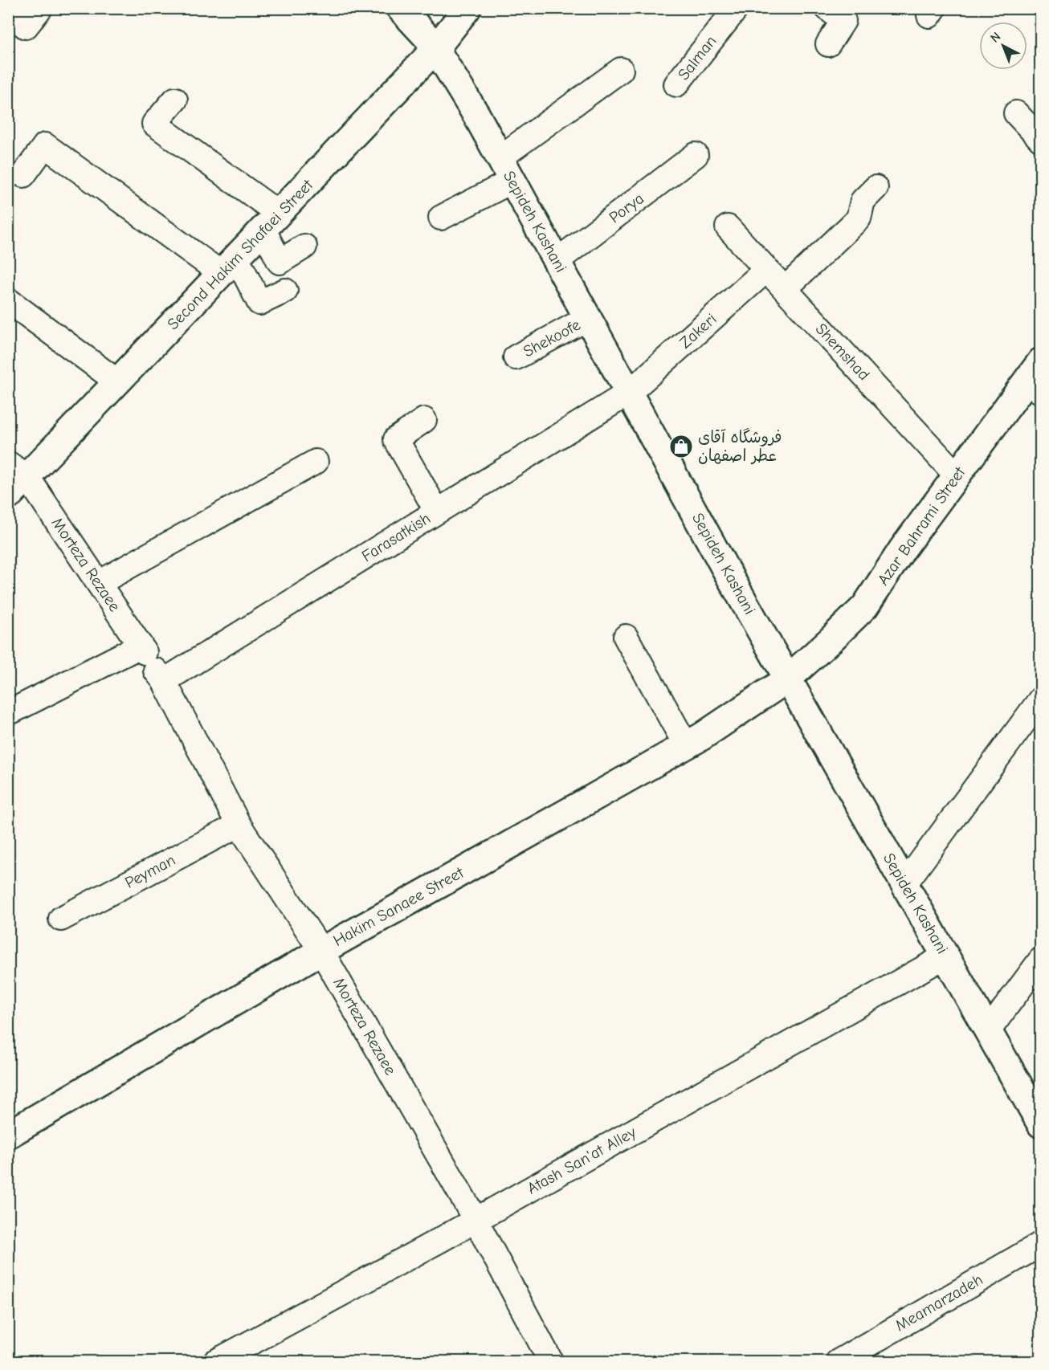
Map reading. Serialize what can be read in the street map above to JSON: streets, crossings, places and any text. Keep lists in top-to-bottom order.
{
  "streets": {
    "street": [
      "Salman",
      "Porya",
      "Sepideh Kashani",
      "Second Hakim Shafaei Street",
      "Zakeri",
      "Shekoofe",
      "Shemshad",
      "Azar Bahrami Street",
      "Farasatkish",
      "Morteza Rezaee",
      "Peyman",
      "Hakim Sanaee Street",
      "Atash San'at Alley",
      "Meamarzadeh"
    ]
  },
  "crossings": [
    ["Porya", "Sepideh Kashani"],
    ["Sepideh Kashani", "Second Hakim Shafaei Street"],
    ["Sepideh Kashani", "Zakeri"],
    ["Sepideh Kashani", "Shekoofe"],
    ["Sepideh Kashani", "Azar Bahrami Street"],
    ["Sepideh Kashani", "Farasatkish"],
    ["Sepideh Kashani", "Hakim Sanaee Street"],
    ["Sepideh Kashani", "Atash San'at Alley"],
    ["Second Hakim Shafaei Street", "Morteza Rezaee"],
    ["Zakeri", "Shemshad"],
    ["Zakeri", "Farasatkish"],
    ["Shemshad", "Azar Bahrami Street"],
    ["Azar Bahrami Street", "Hakim Sanaee Street"],
    ["Farasatkish", "Morteza Rezaee"],
    ["Morteza Rezaee", "Peyman"],
    ["Morteza Rezaee", "Hakim Sanaee Street"],
    ["Morteza Rezaee", "Atash San'at Alley"]
  ],
  "places": {
    "shop": ["فروشگاه آقای عطر اصفهان"]
  },
  "north": "top left"
}
